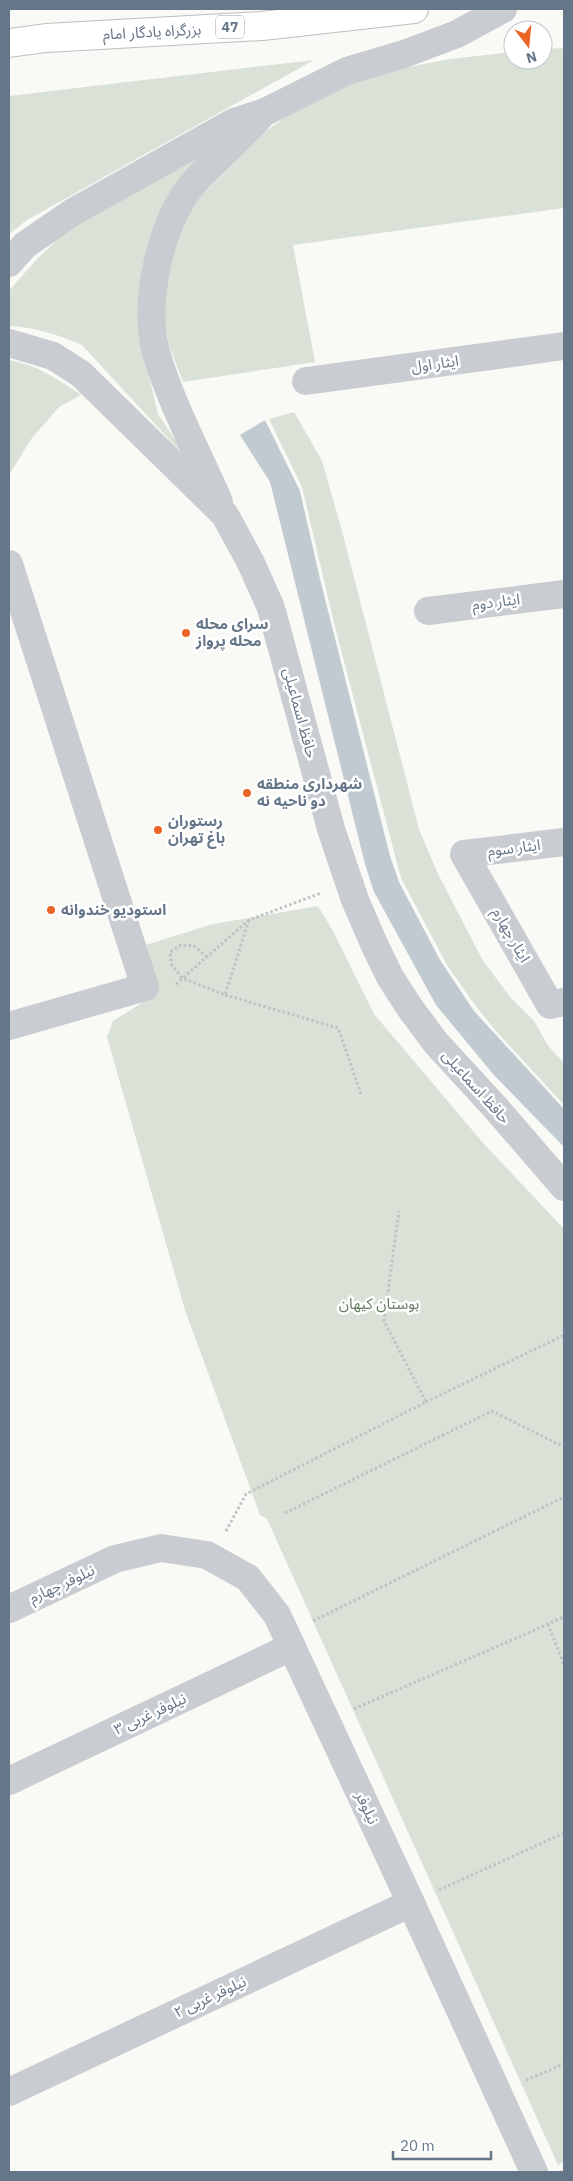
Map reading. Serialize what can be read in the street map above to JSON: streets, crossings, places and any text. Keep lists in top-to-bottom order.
{
  "streets": {
    "highway": ["47", "بزرگراه یادگار امام"],
    "street": [
      "ایثار اول",
      "ایثار دوم",
      "حافظ اسماعیلی",
      "ایثار سوم",
      "ایثار چهارم",
      "نیلوفر چهارم",
      "نیلوفر غربی ۳",
      "نیلوفر",
      "نیلوفر غربی ۲"
    ]
  },
  "crossings": [
    ["ایثار سوم", "ایثار چهارم"],
    ["نیلوفر چهارم", "نیلوفر"],
    ["نیلوفر غربی ۳", "نیلوفر"],
    ["نیلوفر", "نیلوفر غربی ۲"]
  ],
  "parks": ["بوستان کیهان"],
  "places": [
    "سرای محله محله پرواز",
    "شهرداری منطقه دو ناحیه نه",
    "رستوران باغ تهران",
    "استودیو خندوانه"
  ],
  "scale_bar": "20 m",
  "north": "bottom"
}
